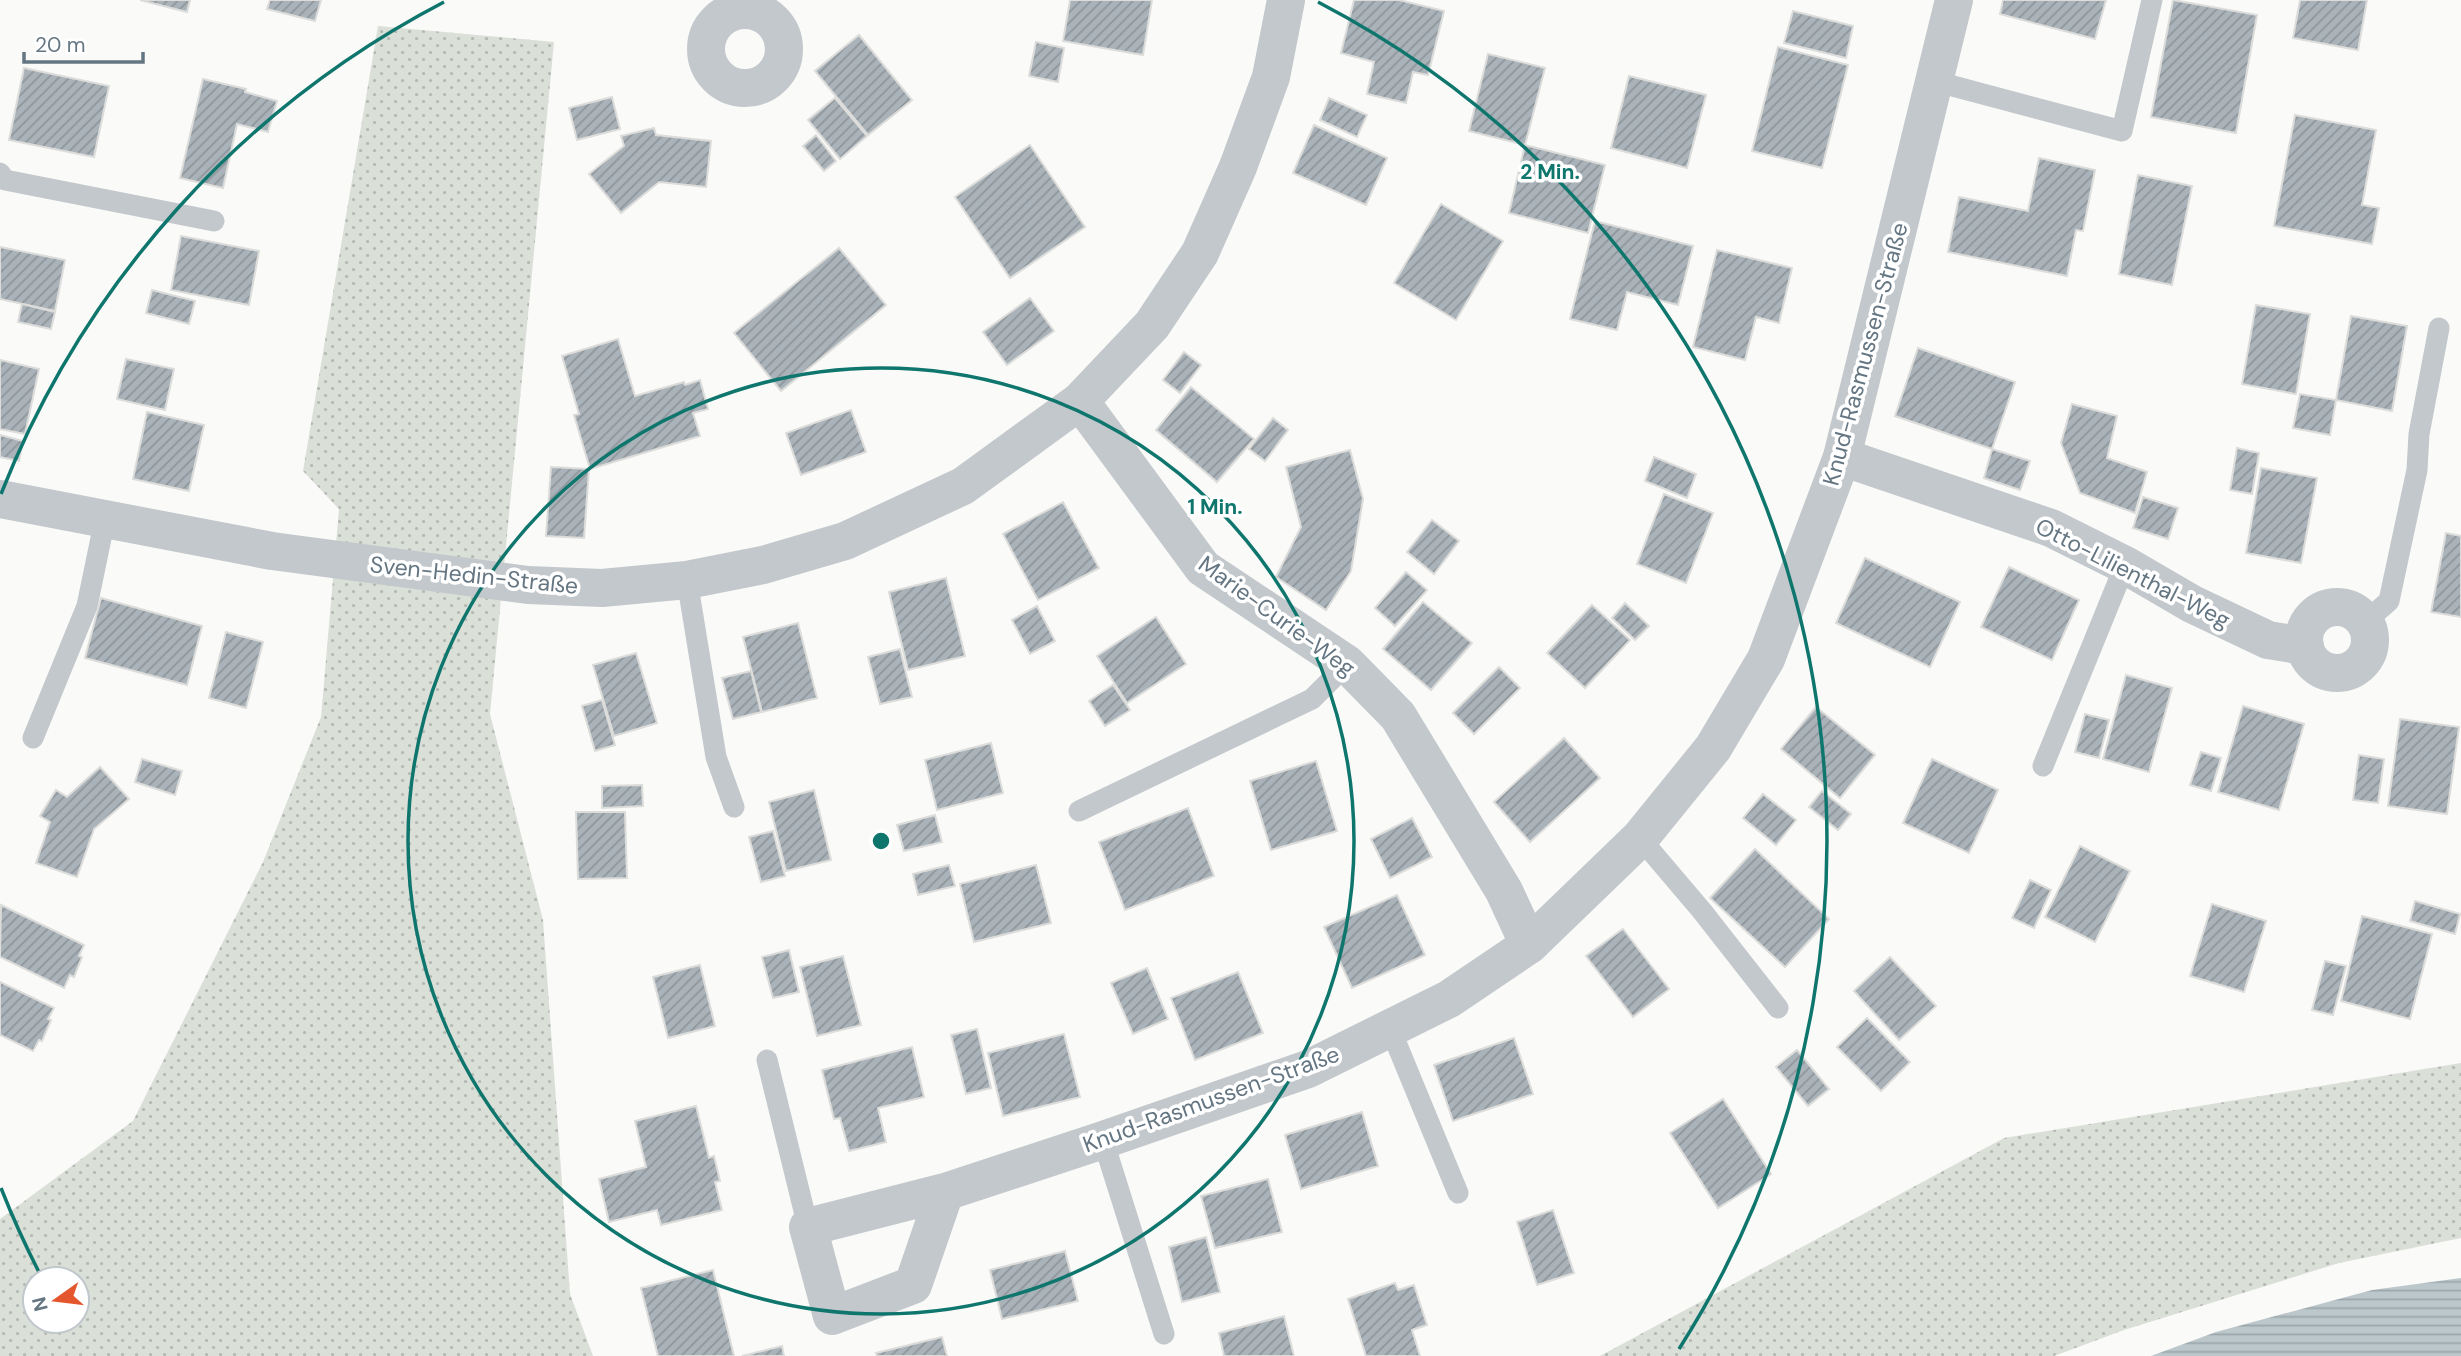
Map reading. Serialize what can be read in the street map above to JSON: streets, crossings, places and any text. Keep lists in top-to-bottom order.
{
  "streets": {
    "street": [
      "Knud-Rasmussen-Straße",
      "Otto-Lilienthal-Weg",
      "Sven-Hedin-Straße",
      "Marie-Curie-Weg"
    ]
  },
  "crossings": [
    ["Knud-Rasmussen-Straße", "Otto-Lilienthal-Weg"],
    ["Knud-Rasmussen-Straße", "Marie-Curie-Weg"],
    ["Sven-Hedin-Straße", "Marie-Curie-Weg"]
  ],
  "scale_bar": "20 m",
  "north": "left",
  "rings": ["2 Min.", "1 Min."]
}
